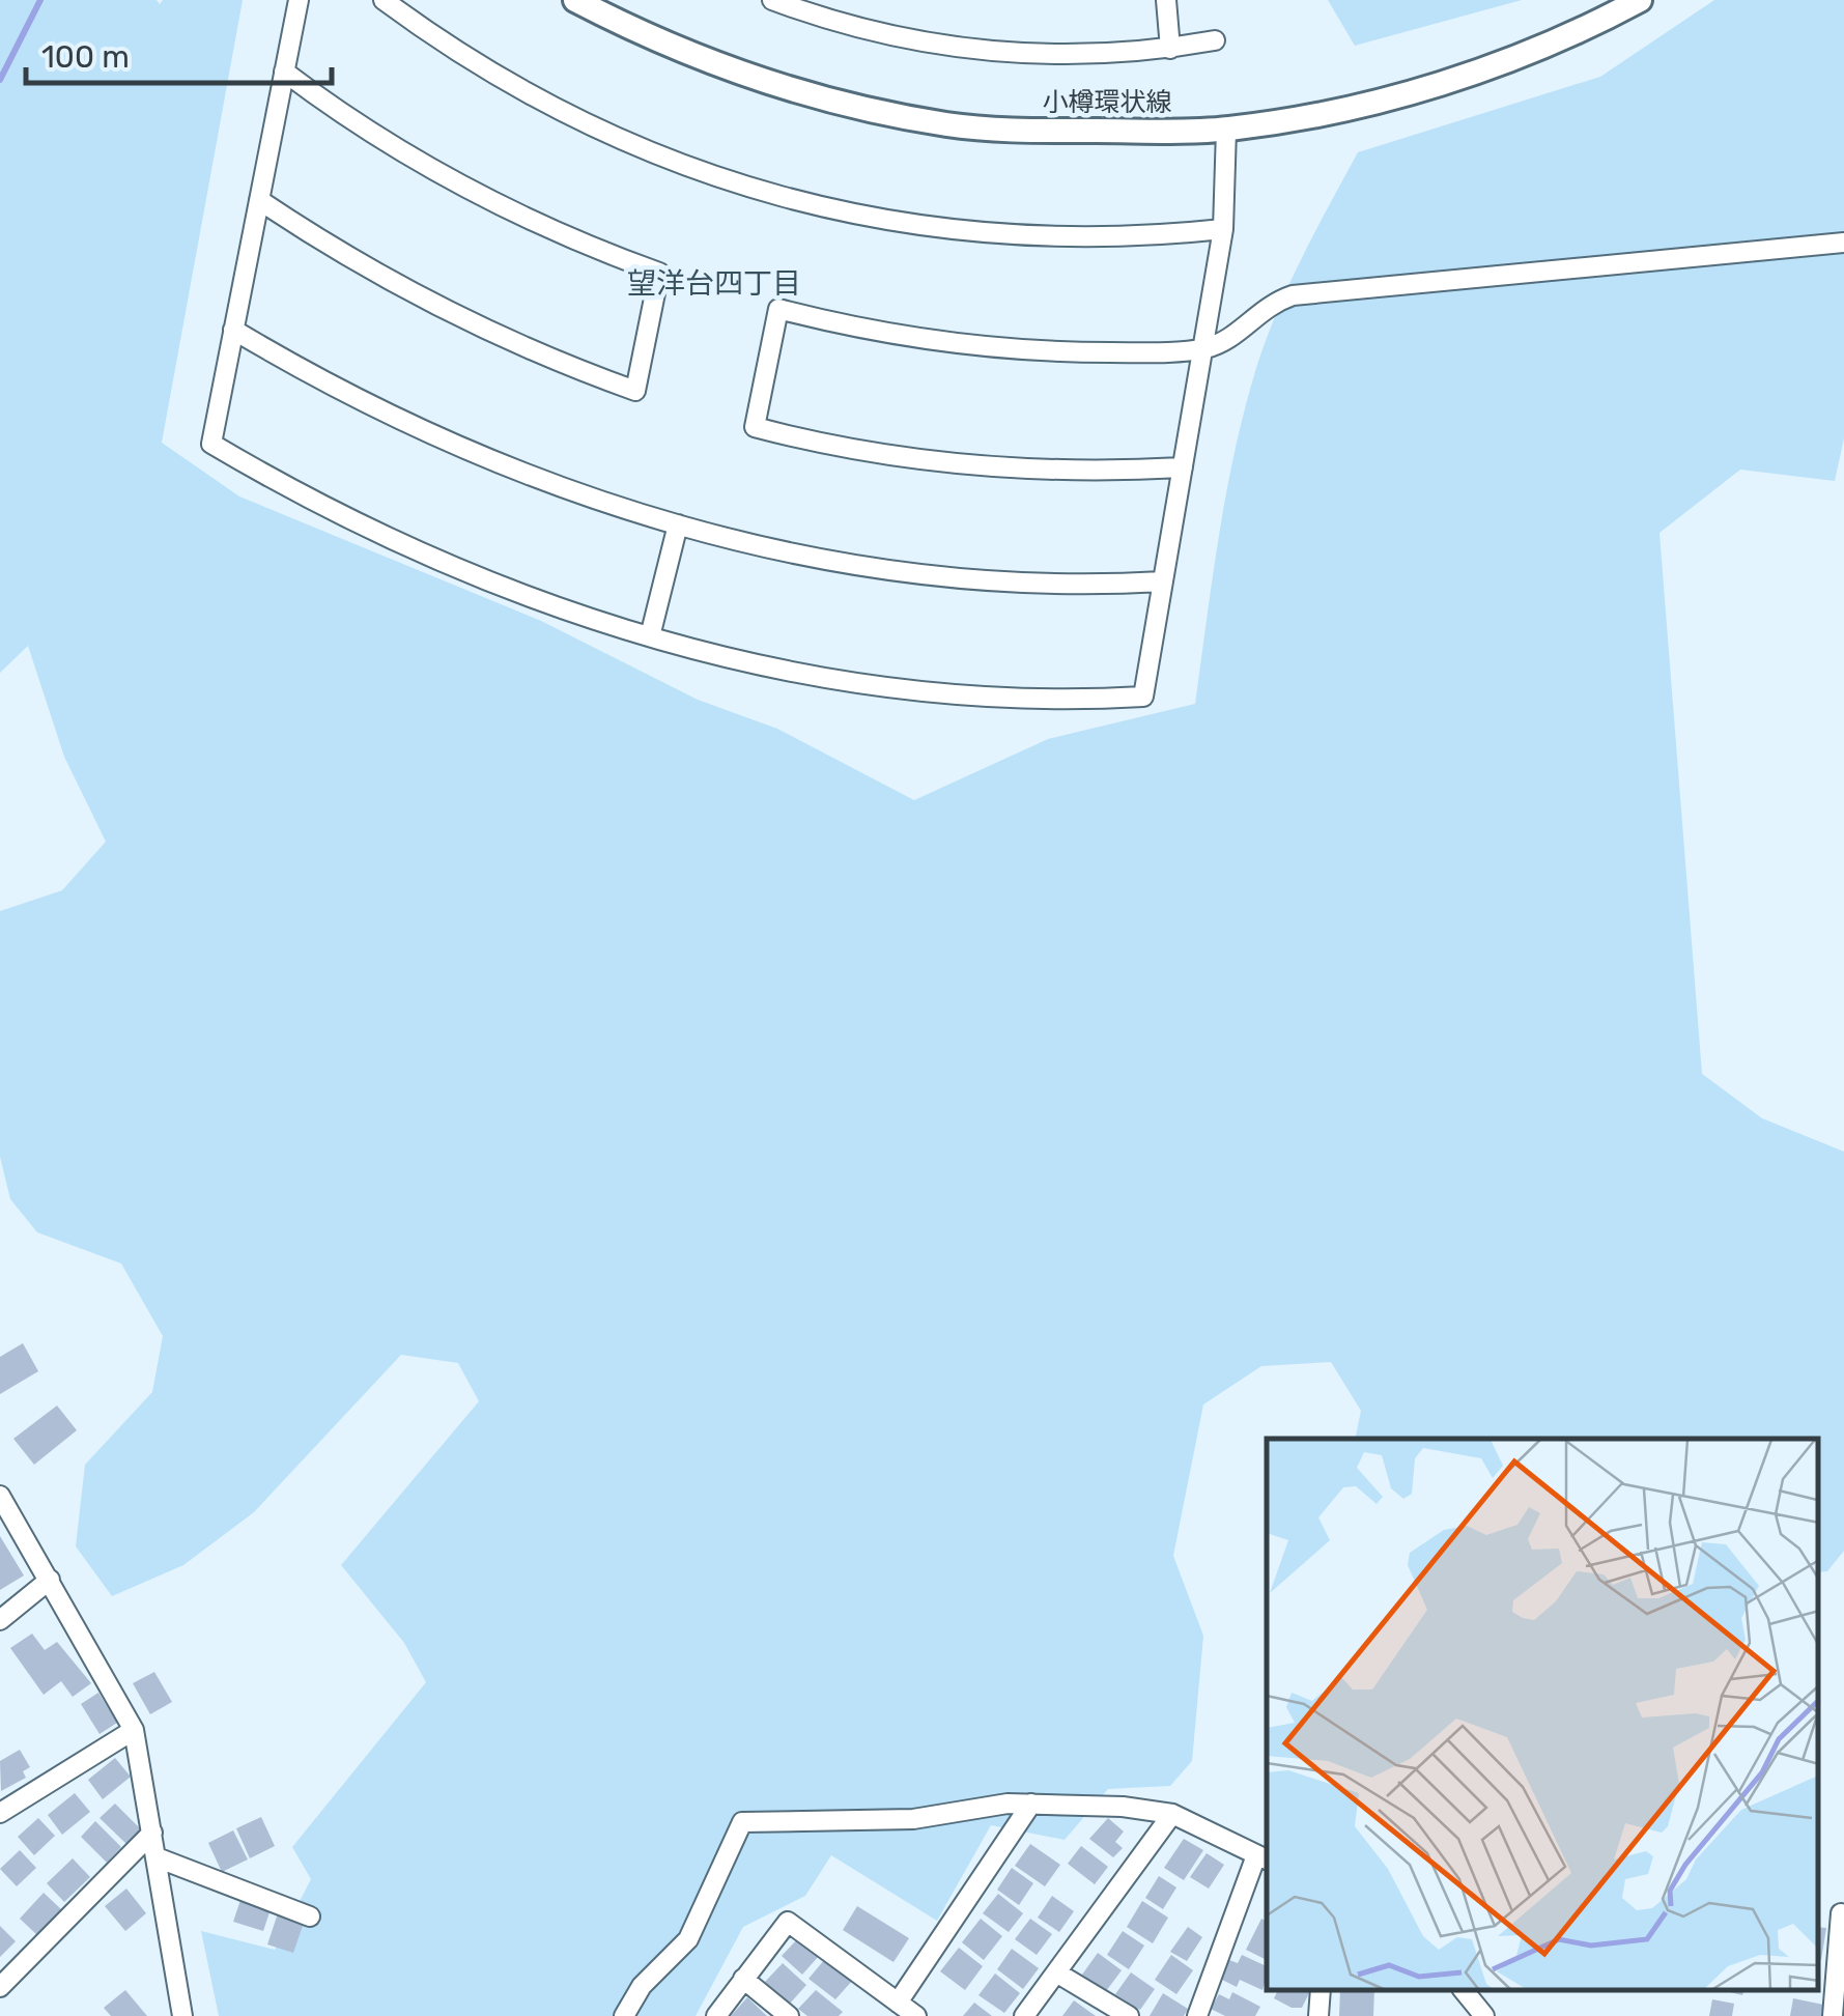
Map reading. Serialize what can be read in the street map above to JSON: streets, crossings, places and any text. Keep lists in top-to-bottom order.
{
  "streets": {
    "main road": ["小樽環状線"]
  },
  "districts": ["望洋台四丁目"],
  "scale_bar": "100 m"
}
